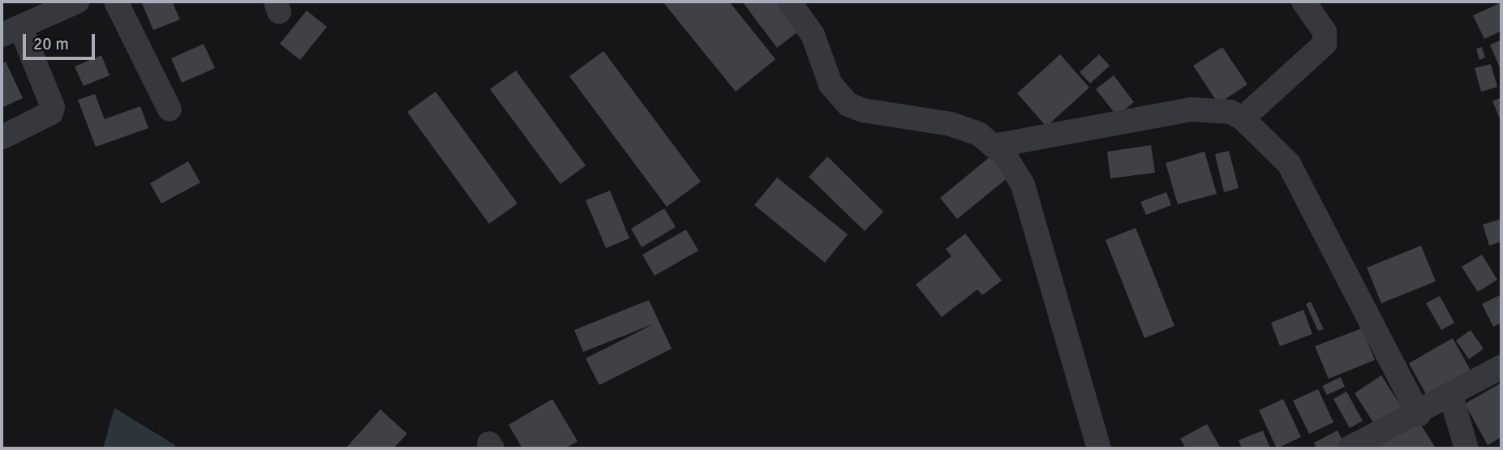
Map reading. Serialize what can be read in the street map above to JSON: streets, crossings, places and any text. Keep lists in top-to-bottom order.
{
  "scale_bar": "20 m"
}
